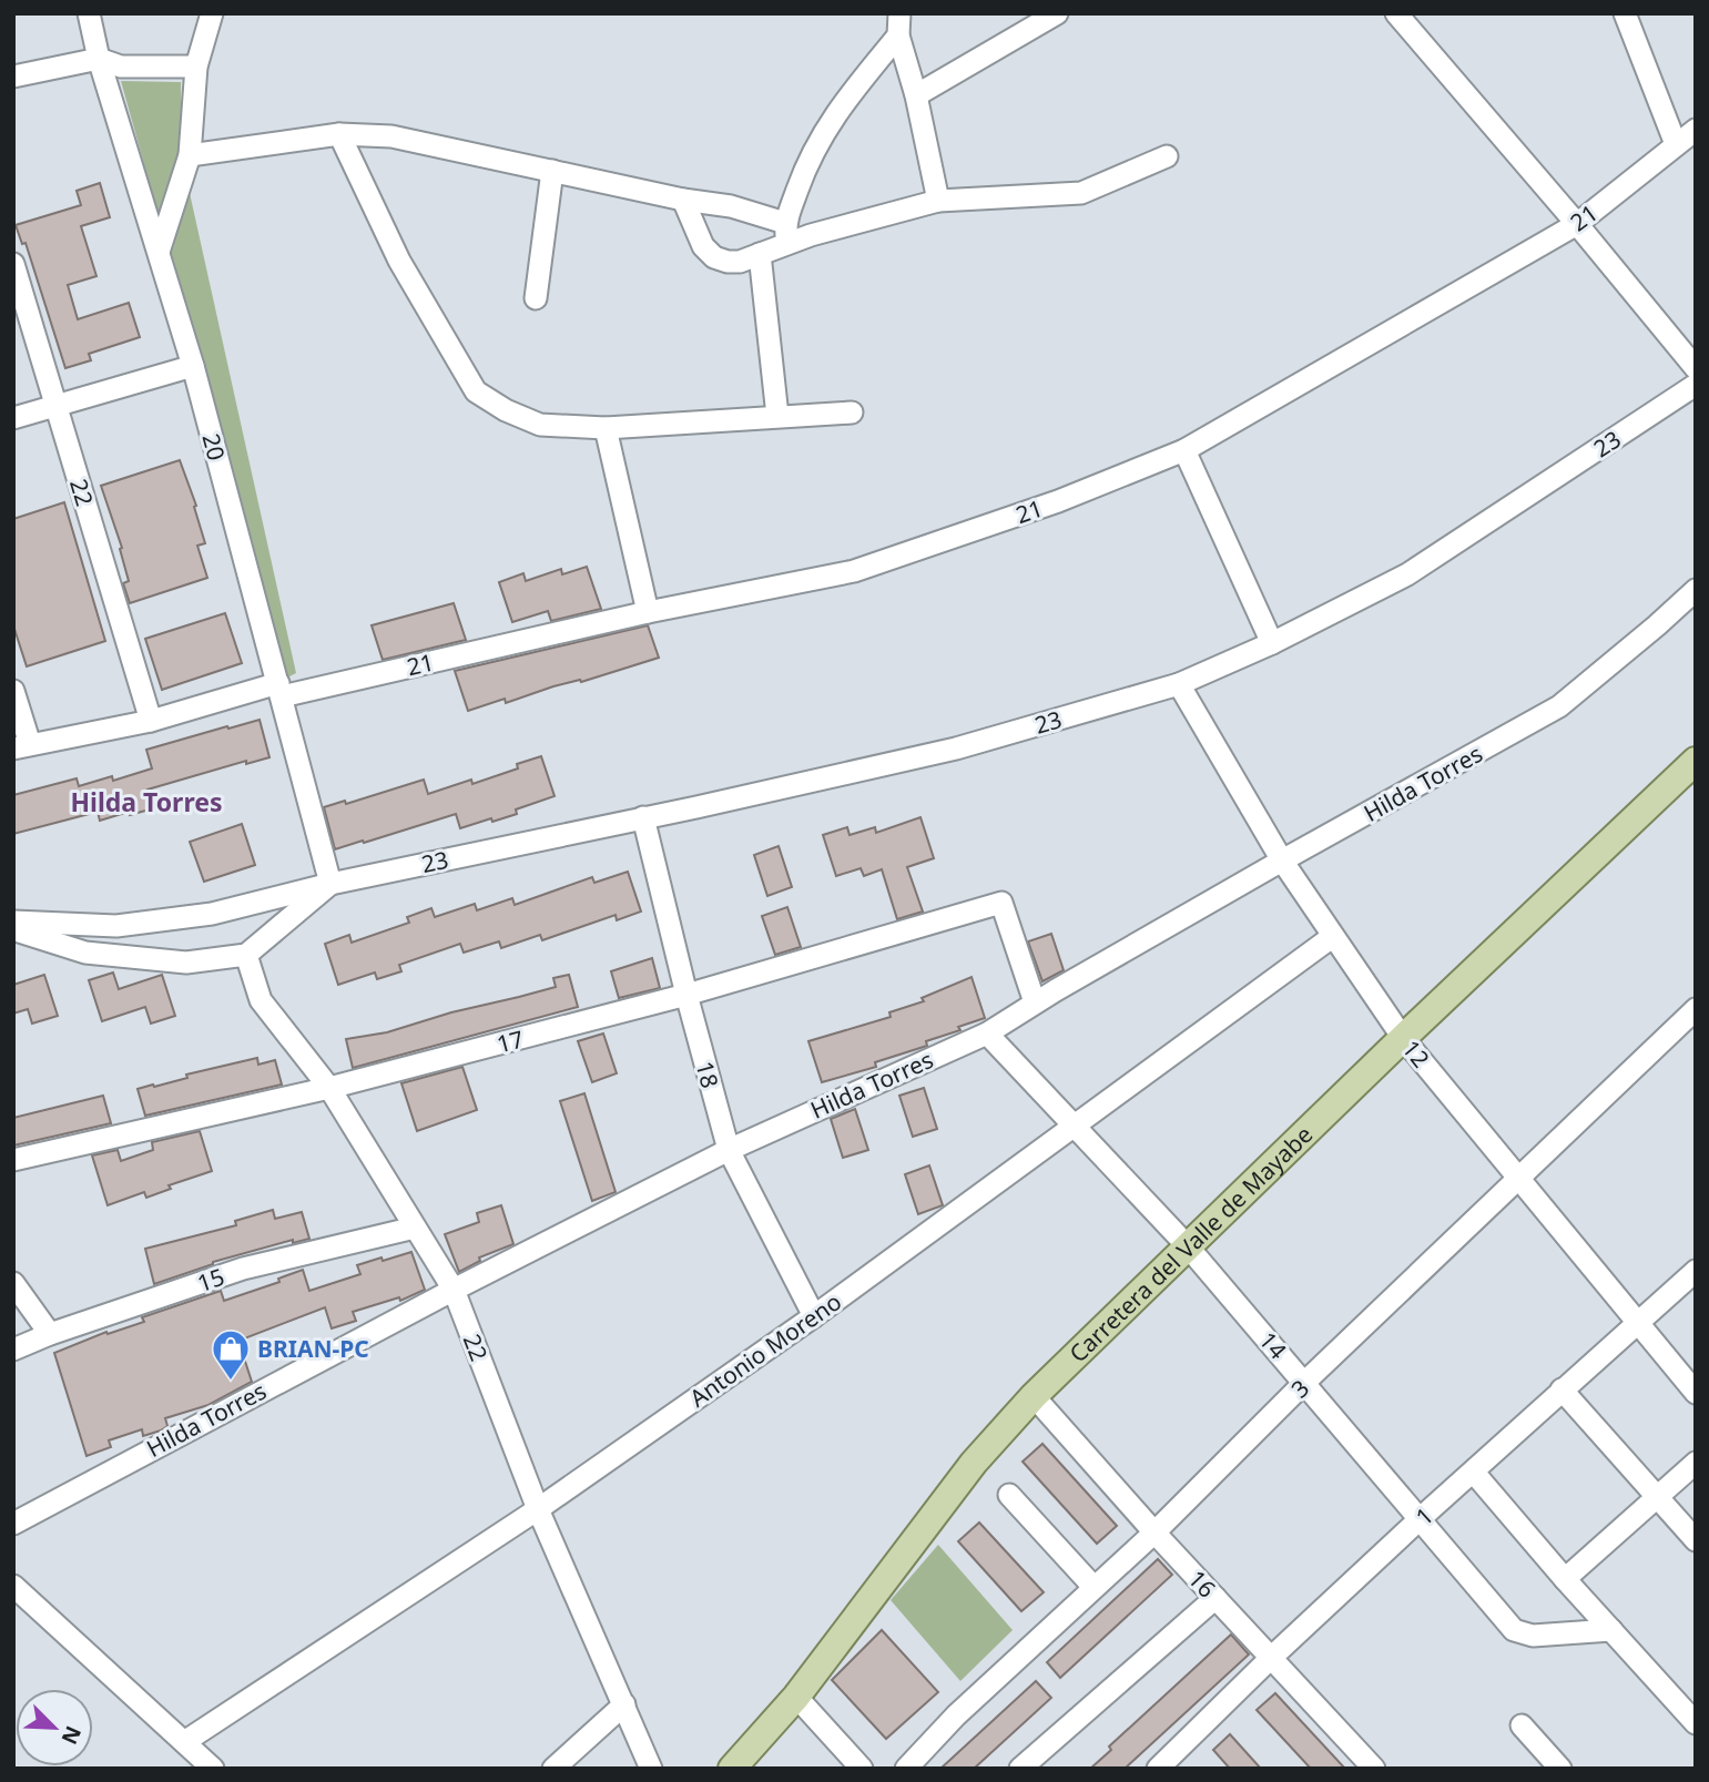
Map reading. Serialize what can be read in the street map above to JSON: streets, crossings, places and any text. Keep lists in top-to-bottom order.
{
  "streets": {
    "main road": ["Carretera del Valle de Mayabe"],
    "street": [
      "21",
      "23",
      "20",
      "22",
      "Hilda Torres",
      "17",
      "12",
      "18",
      "15",
      "14",
      "Antonio Moreno",
      "3",
      "1",
      "16"
    ]
  },
  "crossings": [
    ["21", "20"],
    ["21", "22"],
    ["23", "20"],
    ["23", "22"],
    ["23", "12"],
    ["23", "18"],
    ["22", "Hilda Torres"],
    ["22", "17"],
    ["22", "15"],
    ["22", "Antonio Moreno"],
    ["Hilda Torres", "17"],
    ["Hilda Torres", "12"],
    ["Hilda Torres", "18"],
    ["Hilda Torres", "14"],
    ["17", "18"],
    ["12", "Carretera del Valle de Mayabe"],
    ["12", "Antonio Moreno"],
    ["12", "3"],
    ["12", "1"],
    ["18", "Antonio Moreno"],
    ["Carretera del Valle de Mayabe", "14"],
    ["Carretera del Valle de Mayabe", "16"],
    ["14", "Antonio Moreno"],
    ["14", "3"],
    ["14", "1"],
    ["3", "16"],
    ["1", "16"]
  ],
  "districts": ["Hilda Torres"],
  "places": {
    "shop": ["BRIAN-PC"]
  },
  "north": "bottom right"
}
